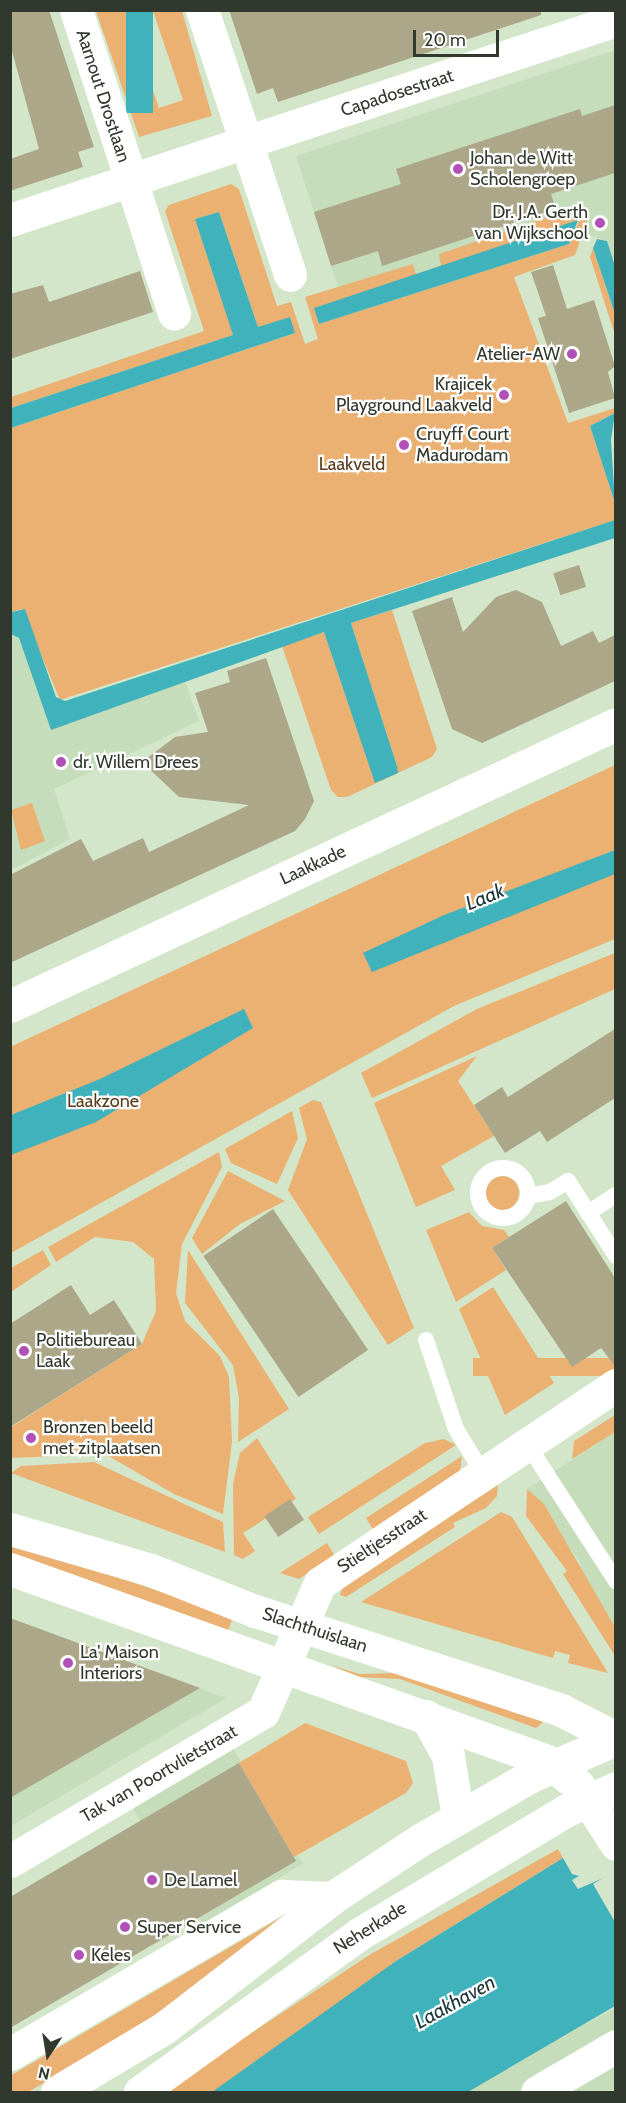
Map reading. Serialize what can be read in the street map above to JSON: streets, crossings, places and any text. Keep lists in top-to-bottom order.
{
  "streets": {
    "street": [
      "Capadosestraat",
      "Aarnout Drostlaan",
      "Laakkade",
      "Stieltjesstraat",
      "Slachthuislaan",
      "Tak van Poortvlietstraat",
      "Neherkade"
    ]
  },
  "crossings": [
    ["Capadosestraat", "Aarnout Drostlaan"],
    ["Stieltjesstraat", "Slachthuislaan"],
    ["Stieltjesstraat", "Tak van Poortvlietstraat"]
  ],
  "water": ["Laak", "Laakhaven"],
  "parks": ["Laakveld", "Laakzone"],
  "places": [
    "Johan de Witt Scholengroep",
    "Dr. J.A. Gerth van Wijkschool",
    "Atelier-AW",
    "Krajicek Playground Laakveld",
    "Cruyff Court Madurodam",
    "dr. Willem Drees",
    "Politiebureau Laak",
    "Bronzen beeld met zitplaatsen",
    "La' Maison Interiors",
    "De Lamel",
    "Super Service",
    "Keles"
  ],
  "scale_bar": "20 m",
  "north": "bottom"
}
